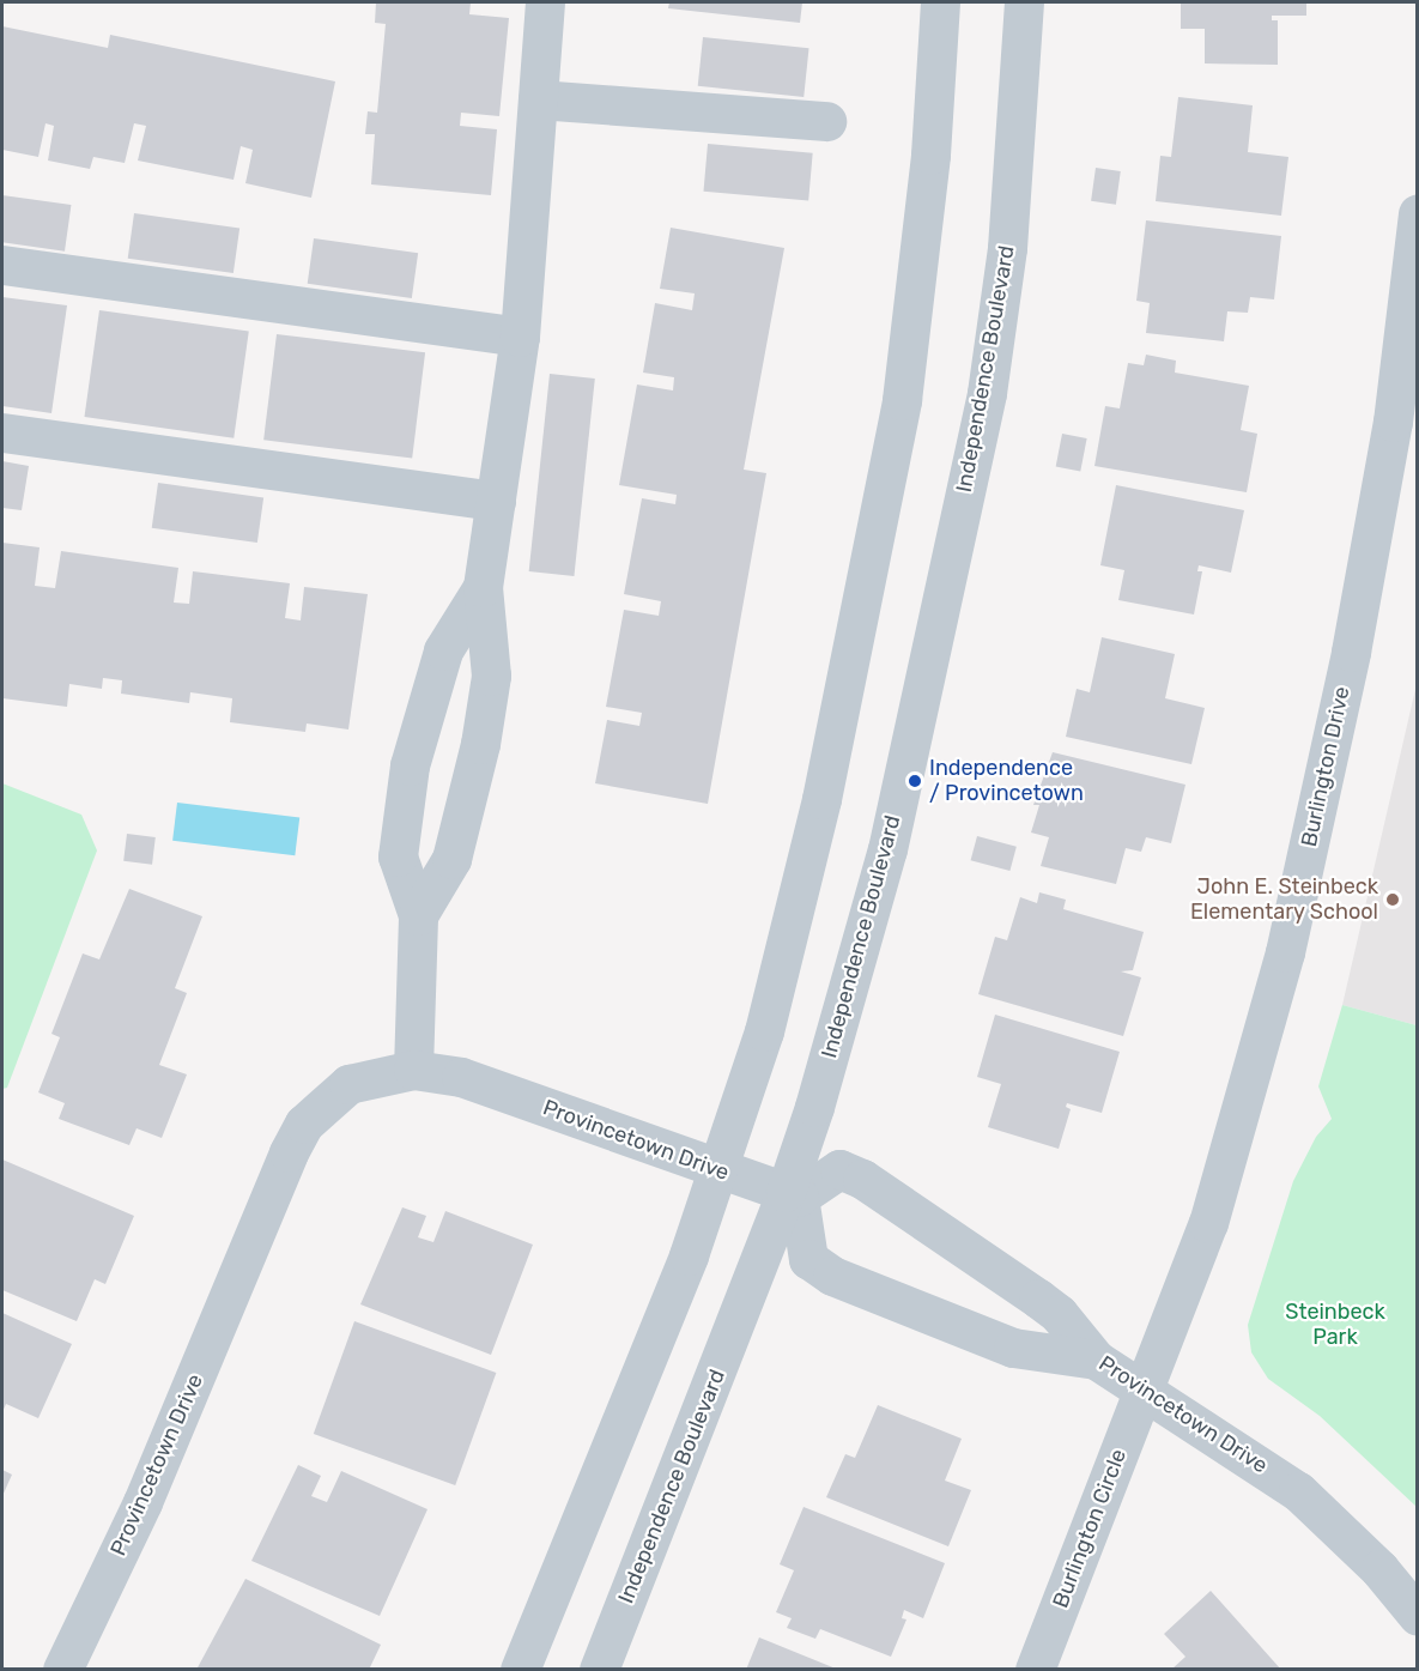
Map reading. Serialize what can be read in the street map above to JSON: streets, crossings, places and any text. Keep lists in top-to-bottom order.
{
  "streets": {
    "street": [
      "Independence Boulevard",
      "Burlington Drive",
      "Provincetown Drive",
      "Burlington Circle"
    ]
  },
  "crossings": [
    ["Independence Boulevard", "Provincetown Drive"],
    ["Burlington Drive", "Provincetown Drive"],
    ["Burlington Drive", "Burlington Circle"],
    ["Provincetown Drive", "Burlington Circle"]
  ],
  "parks": ["Steinbeck Park"],
  "places": ["Independence / Provincetown", "John E. Steinbeck Elementary School"]
}
